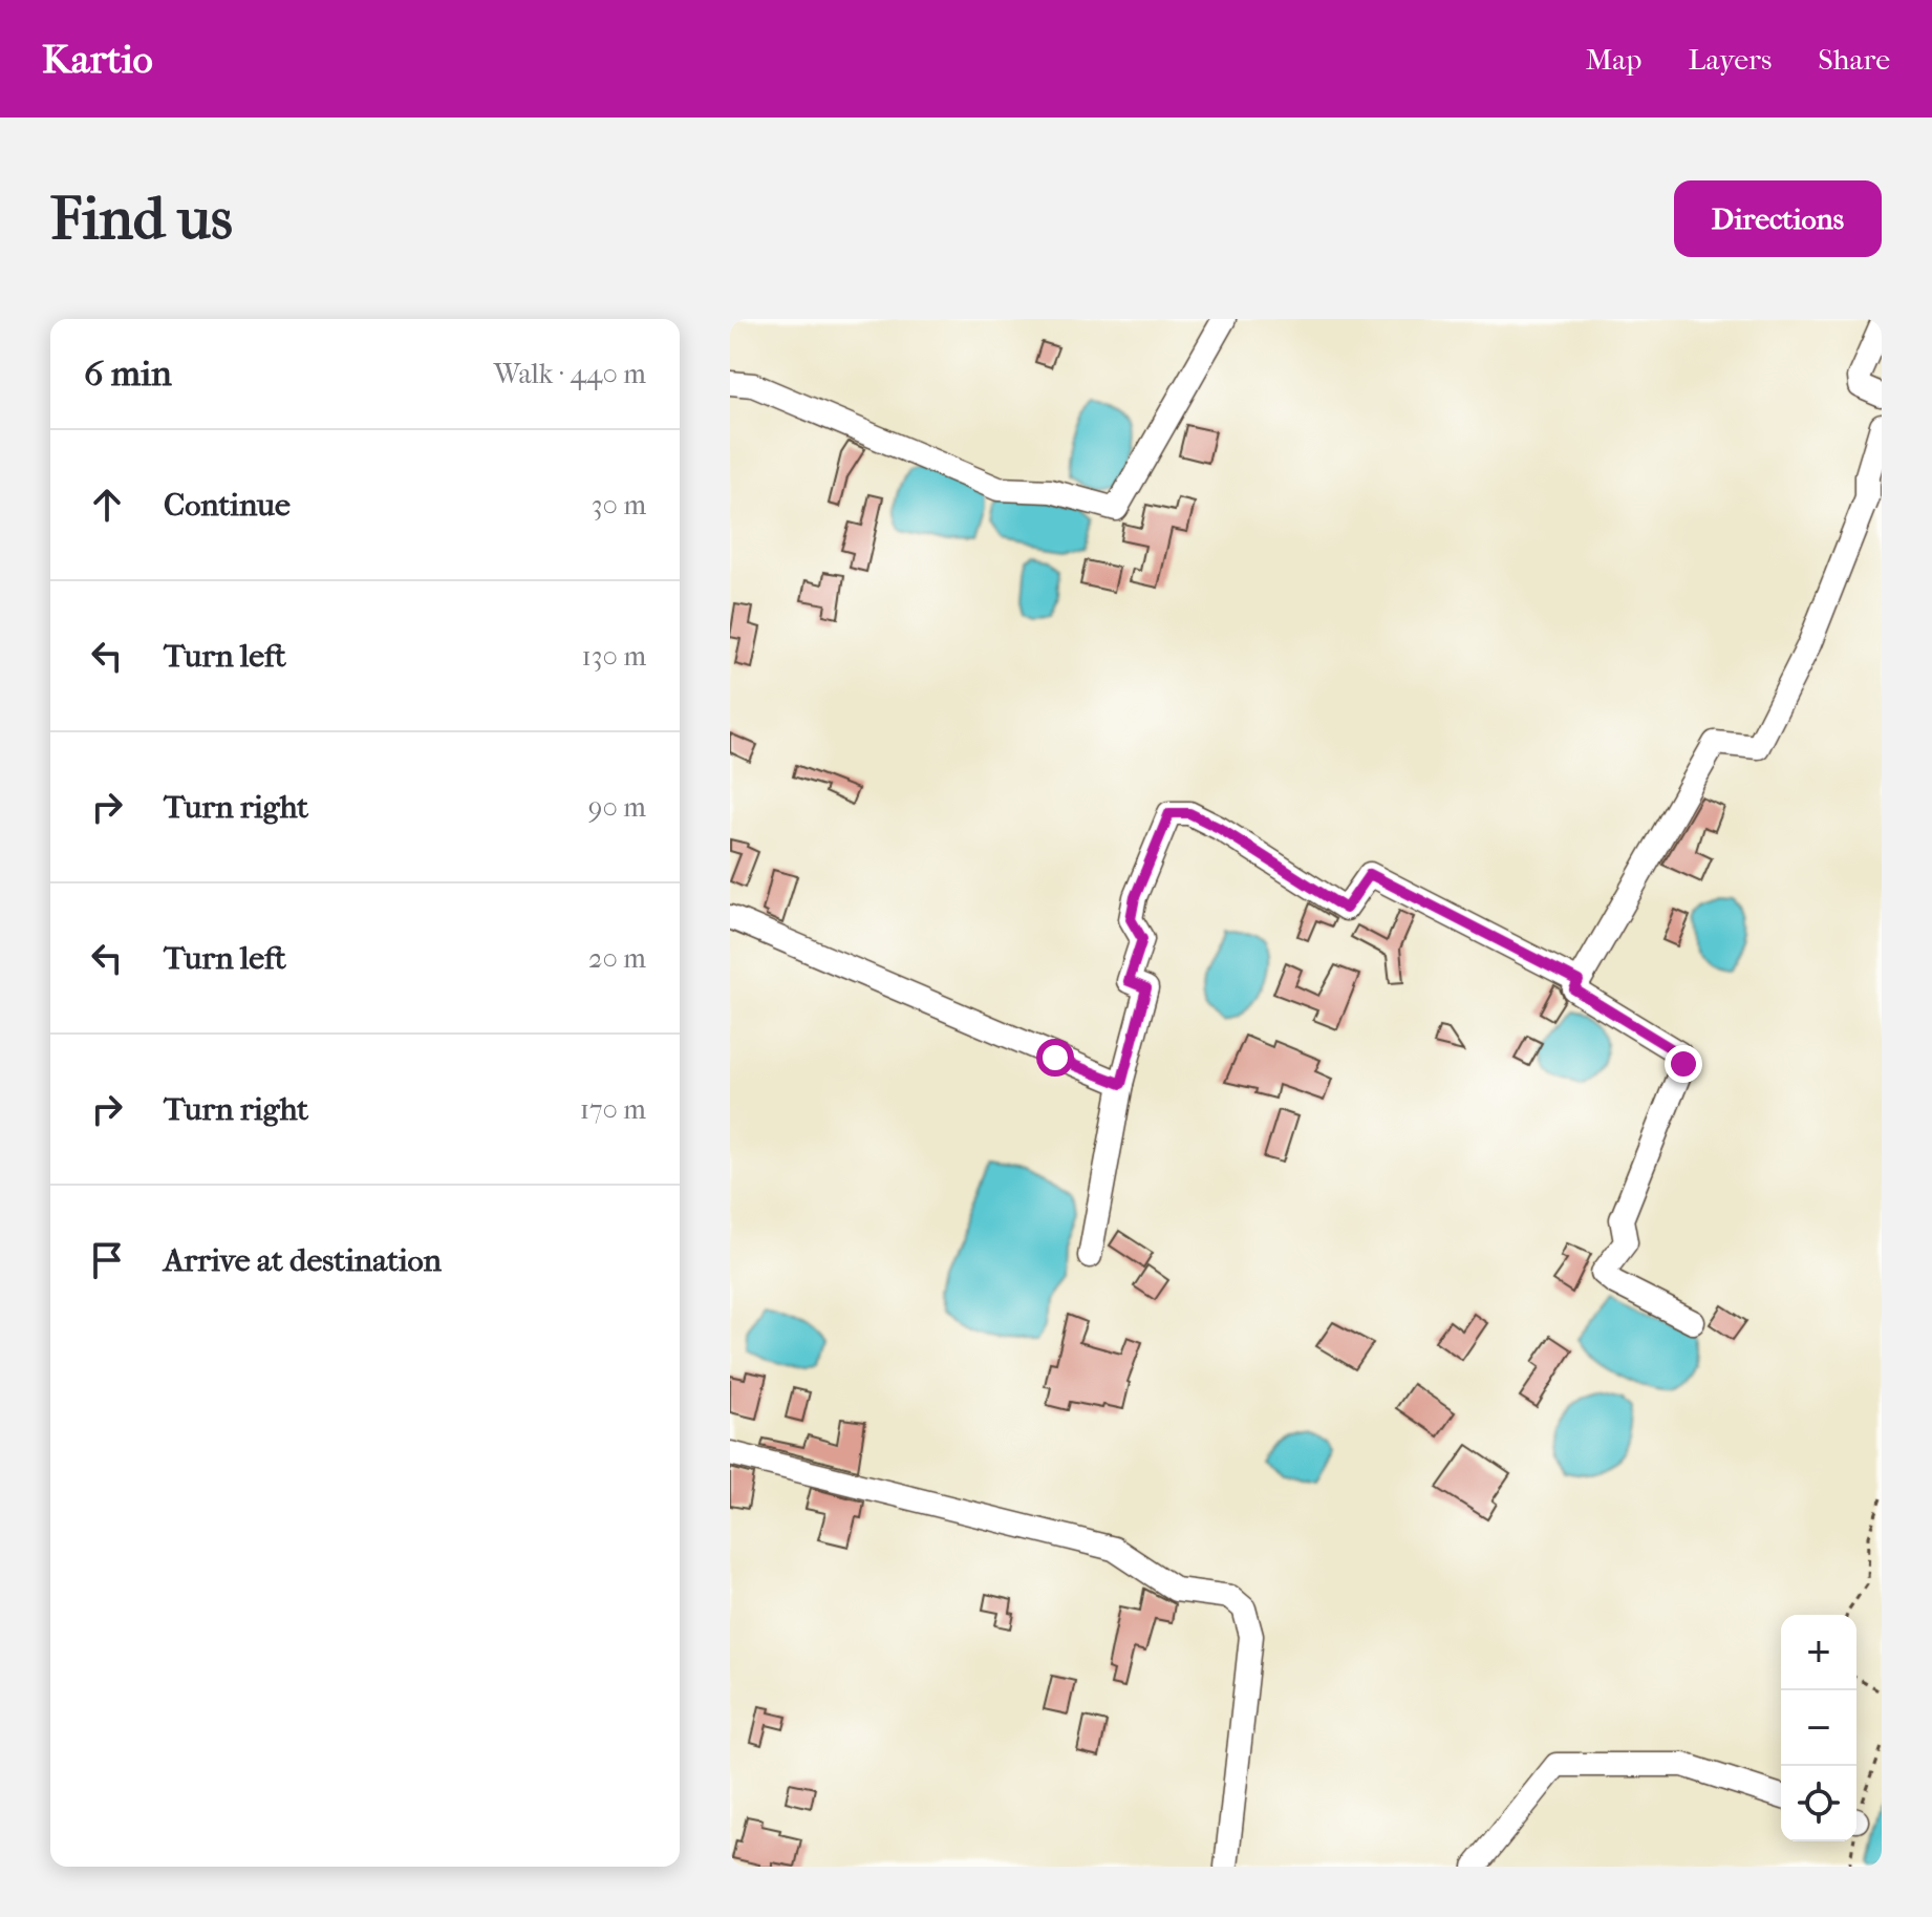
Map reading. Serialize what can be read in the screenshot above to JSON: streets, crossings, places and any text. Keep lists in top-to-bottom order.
{
  "page": {
    "header": "Kartio",
    "nav": ["Map", "Layers", "Share"],
    "buttons": "Directions",
    "title": "Find us",
    "heading": ["6 min", "Walk · 440 m"],
    "list": [
      ["Continue", "30 m"],
      ["Turn left", "130 m"],
      ["Turn right", "90 m"],
      ["Turn left", "20 m"],
      ["Turn right", "170 m"],
      "Arrive at destination"
    ],
    "map_buttons": ["+", "−"]
  }
}
